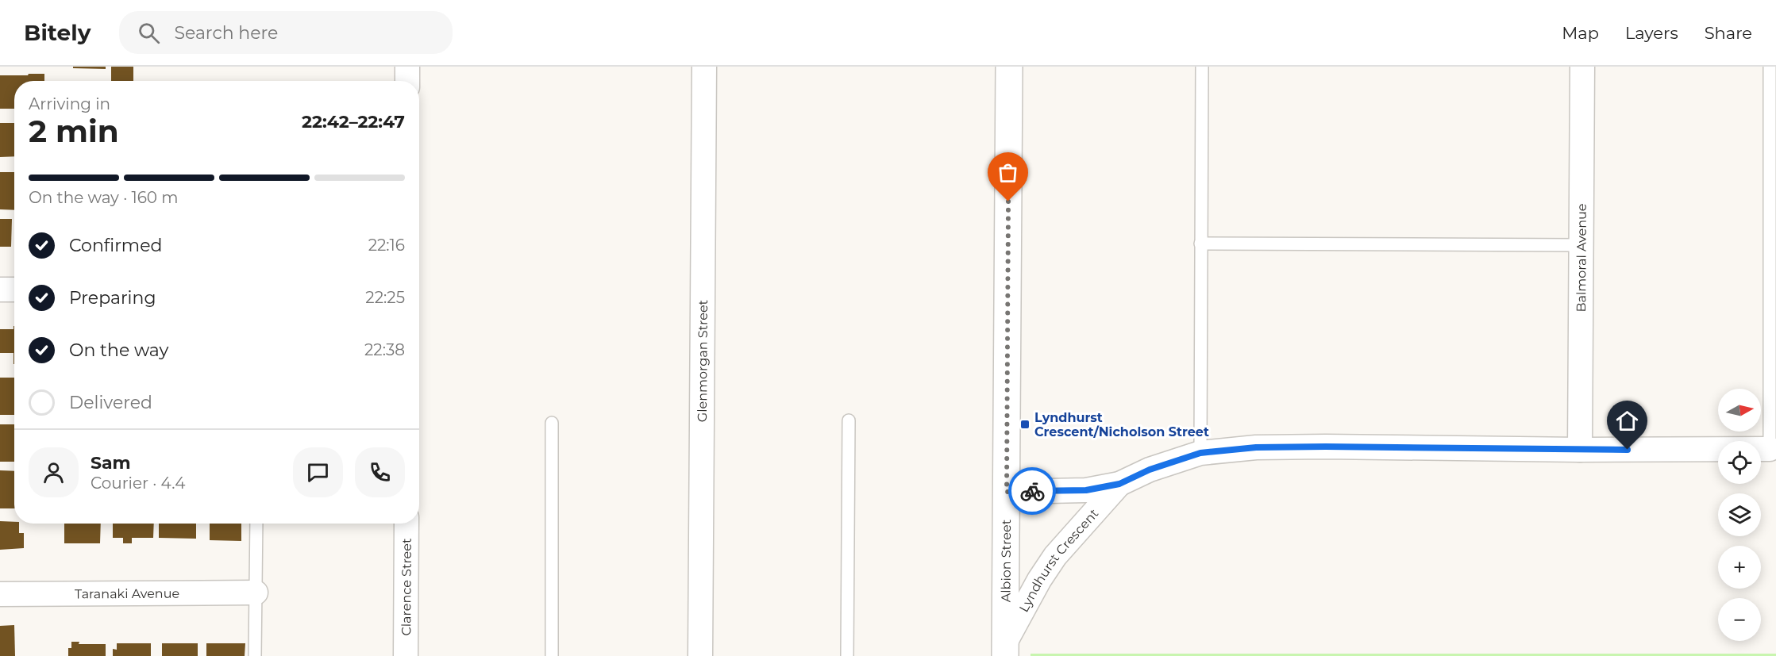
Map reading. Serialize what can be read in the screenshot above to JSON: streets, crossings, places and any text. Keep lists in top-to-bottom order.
{
  "streets": {
    "main road": ["Albion Street"],
    "street": [
      "Balmoral Avenue",
      "Glenmorgan Street",
      "Lyndhurst Crescent",
      "Clarence Street",
      "Taranaki Avenue"
    ]
  },
  "crossings": [
    ["Balmoral Avenue", "Lyndhurst Crescent"],
    ["Albion Street", "Lyndhurst Crescent"]
  ],
  "places": {
    "transit": ["Lyndhurst Crescent/Nicholson Street"]
  },
  "north": "right",
  "page": {
    "header": "Bitely",
    "search": "Search here",
    "nav": ["Map", "Layers", "Share"],
    "heading": ["2 min", "Arriving in", "22:42–22:47"],
    "panel": ["Sam", "Courier · 4.4"],
    "bar": "On the way · 160 m",
    "list": [
      ["Confirmed", "22:16"],
      ["Preparing", "22:25"],
      ["On the way", "22:38"],
      "Delivered"
    ],
    "map_buttons": ["+", "−"]
  }
}
